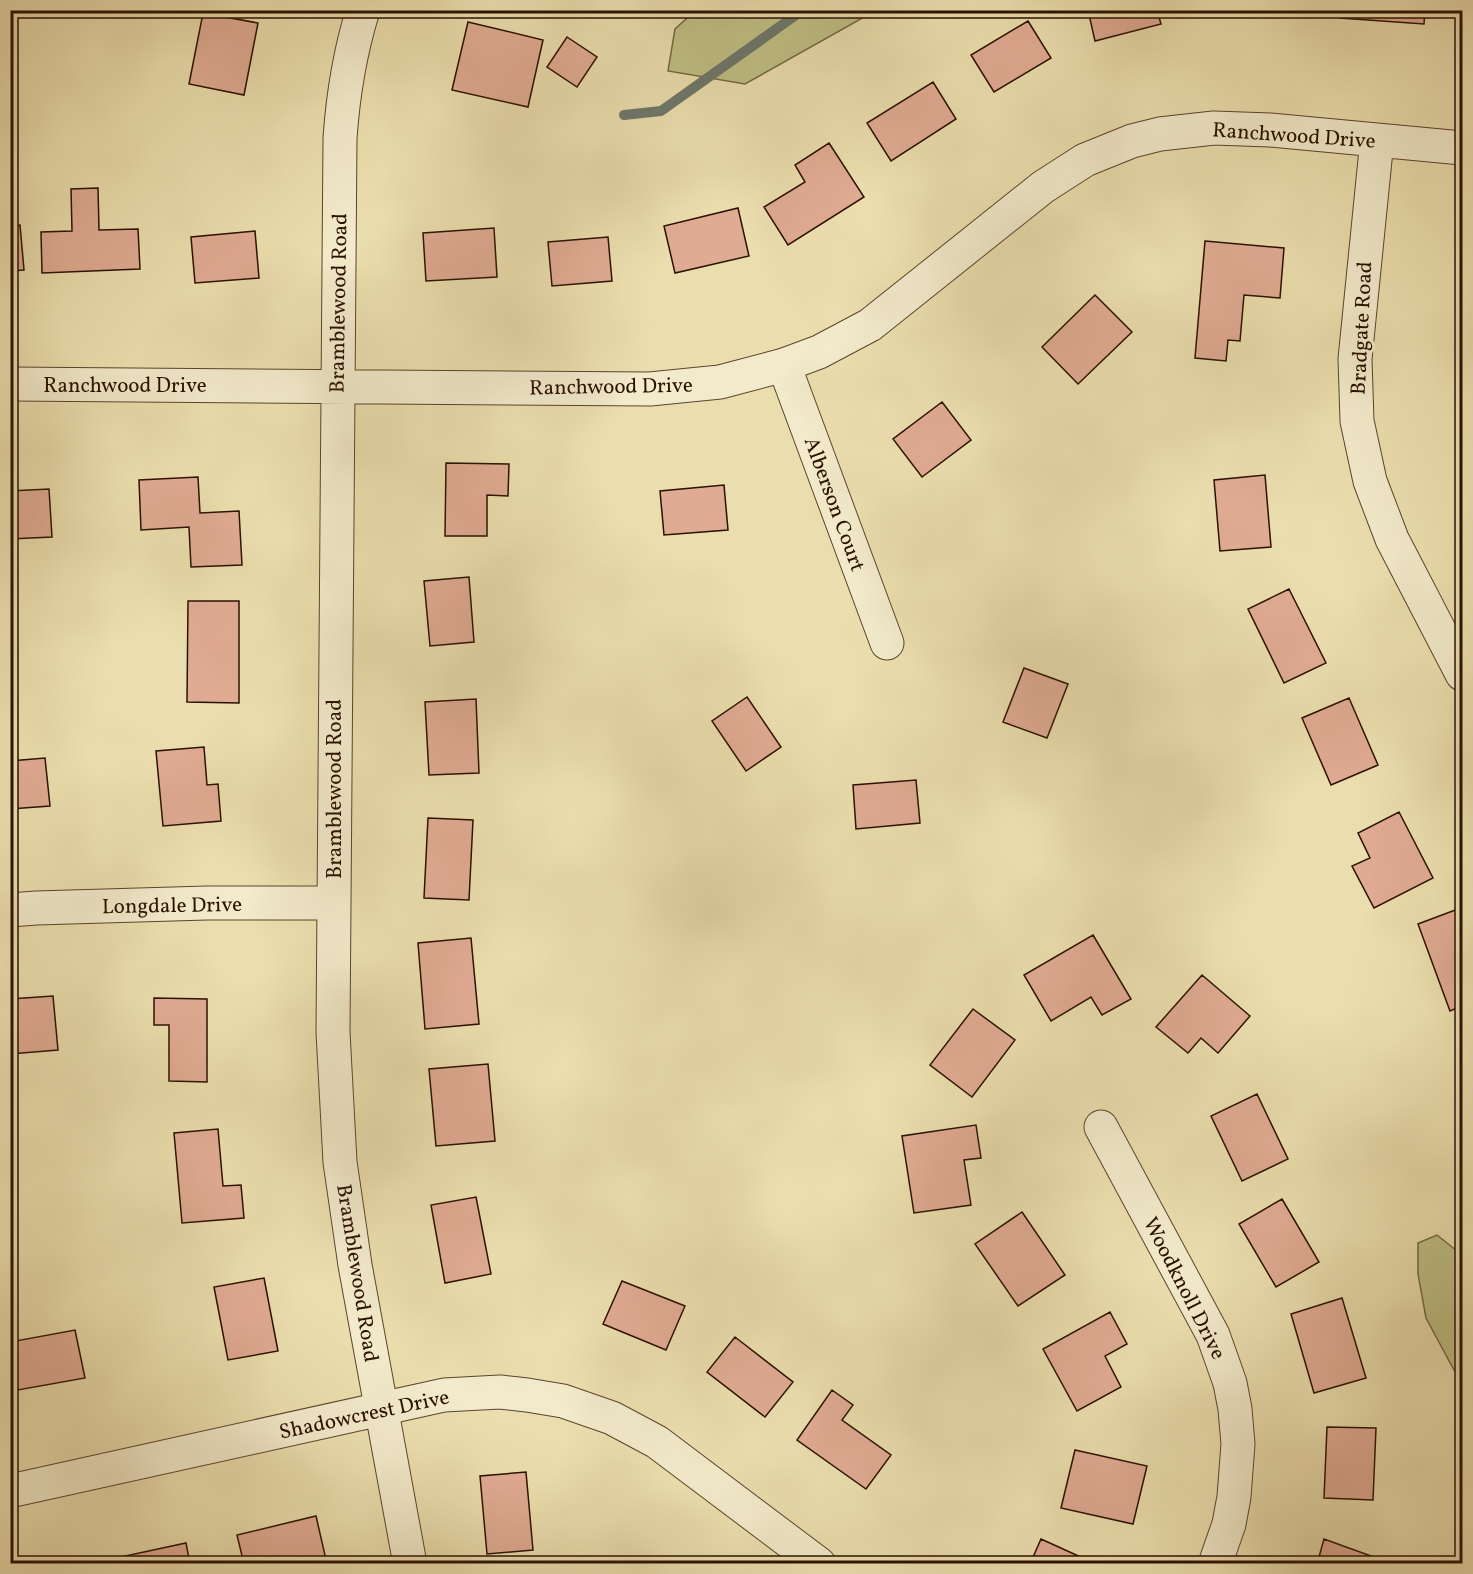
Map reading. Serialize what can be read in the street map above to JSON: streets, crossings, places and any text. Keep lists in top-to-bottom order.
{
  "streets": {
    "street": [
      "Ranchwood Drive",
      "Bramblewood Road",
      "Bradgate Road",
      "Alberson Court",
      "Longdale Drive",
      "Woodknoll Drive",
      "Shadowcrest Drive"
    ]
  },
  "crossings": [
    ["Ranchwood Drive", "Bramblewood Road"],
    ["Ranchwood Drive", "Bradgate Road"],
    ["Ranchwood Drive", "Alberson Court"],
    ["Bramblewood Road", "Longdale Drive"],
    ["Bramblewood Road", "Shadowcrest Drive"]
  ]
}
